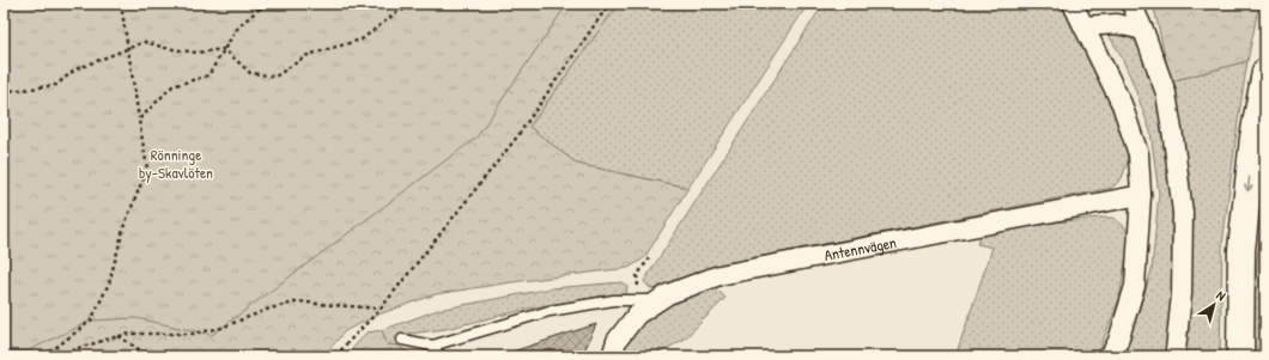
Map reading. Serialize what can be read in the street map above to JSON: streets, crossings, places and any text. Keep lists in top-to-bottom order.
{
  "streets": {
    "street": ["Antennvägen"]
  },
  "parks": ["Rönninge by-Skavlöten"],
  "north": "top right"
}
